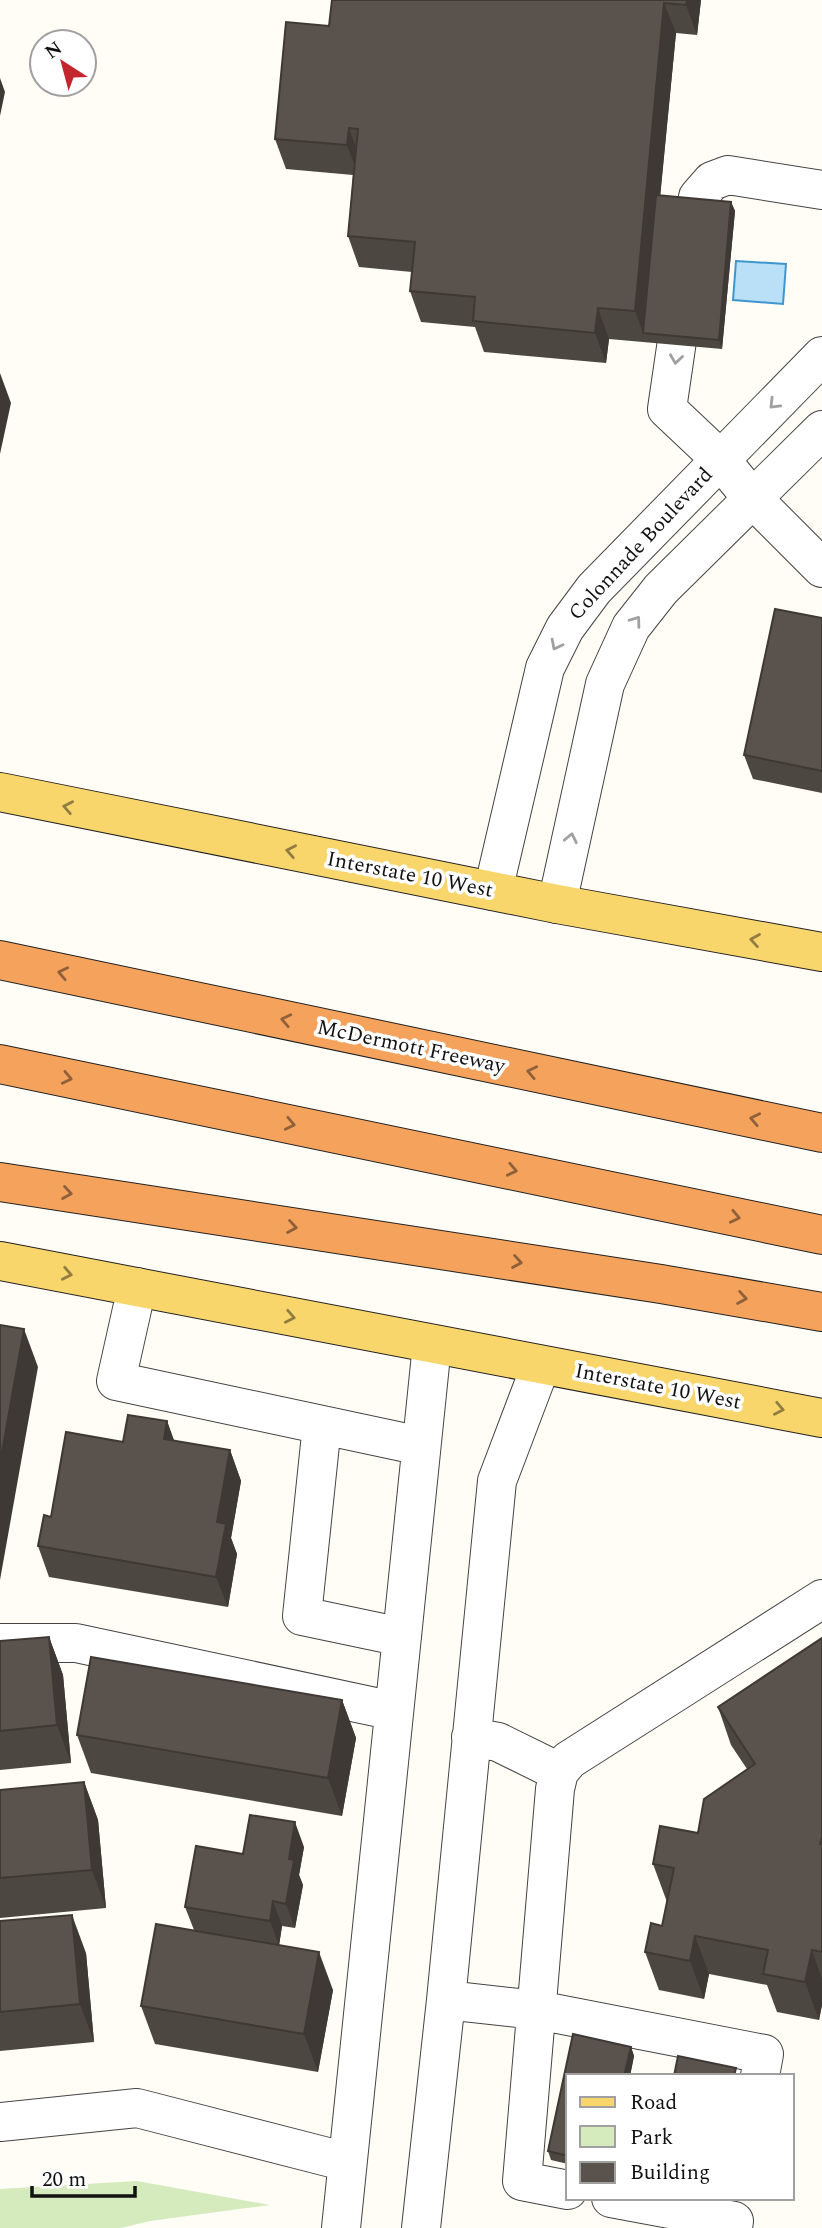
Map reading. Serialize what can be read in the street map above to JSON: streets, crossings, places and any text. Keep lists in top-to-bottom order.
{
  "streets": {
    "highway": ["McDermott Freeway"],
    "main road": ["Interstate 10 West"],
    "street": ["Colonnade Boulevard"]
  },
  "crossings": [
    ["Colonnade Boulevard", "Interstate 10 West"]
  ],
  "legend": ["Road", "Park", "Building"],
  "scale_bar": "20 m",
  "north": "top left"
}
